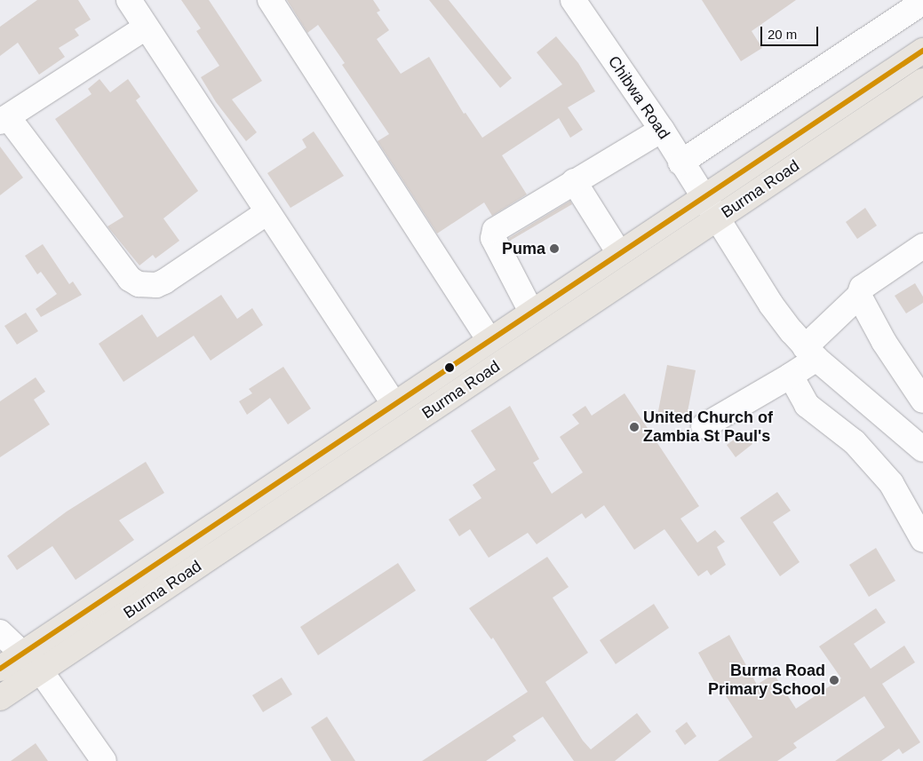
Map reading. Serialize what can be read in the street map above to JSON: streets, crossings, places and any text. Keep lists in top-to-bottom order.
{
  "streets": {
    "main road": ["Burma Road"],
    "street": ["Chibwa Road"]
  },
  "crossings": [
    ["Chibwa Road", "Burma Road"]
  ],
  "places": ["Puma", "United Church of Zambia St Paul's", "Burma Road Primary School"],
  "scale_bar": "20 m"
}
